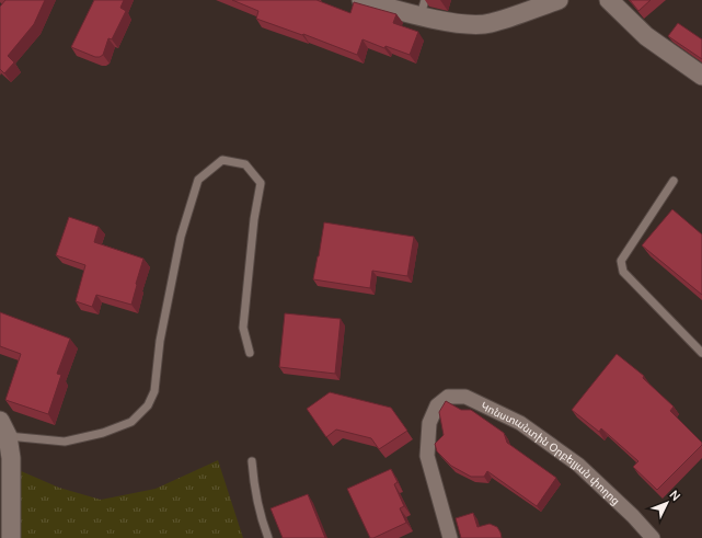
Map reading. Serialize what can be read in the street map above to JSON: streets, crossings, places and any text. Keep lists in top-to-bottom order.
{
  "streets": {
    "street": ["Կոնստանտին Օրբելյան փողոց"]
  },
  "north": "top right"
}
